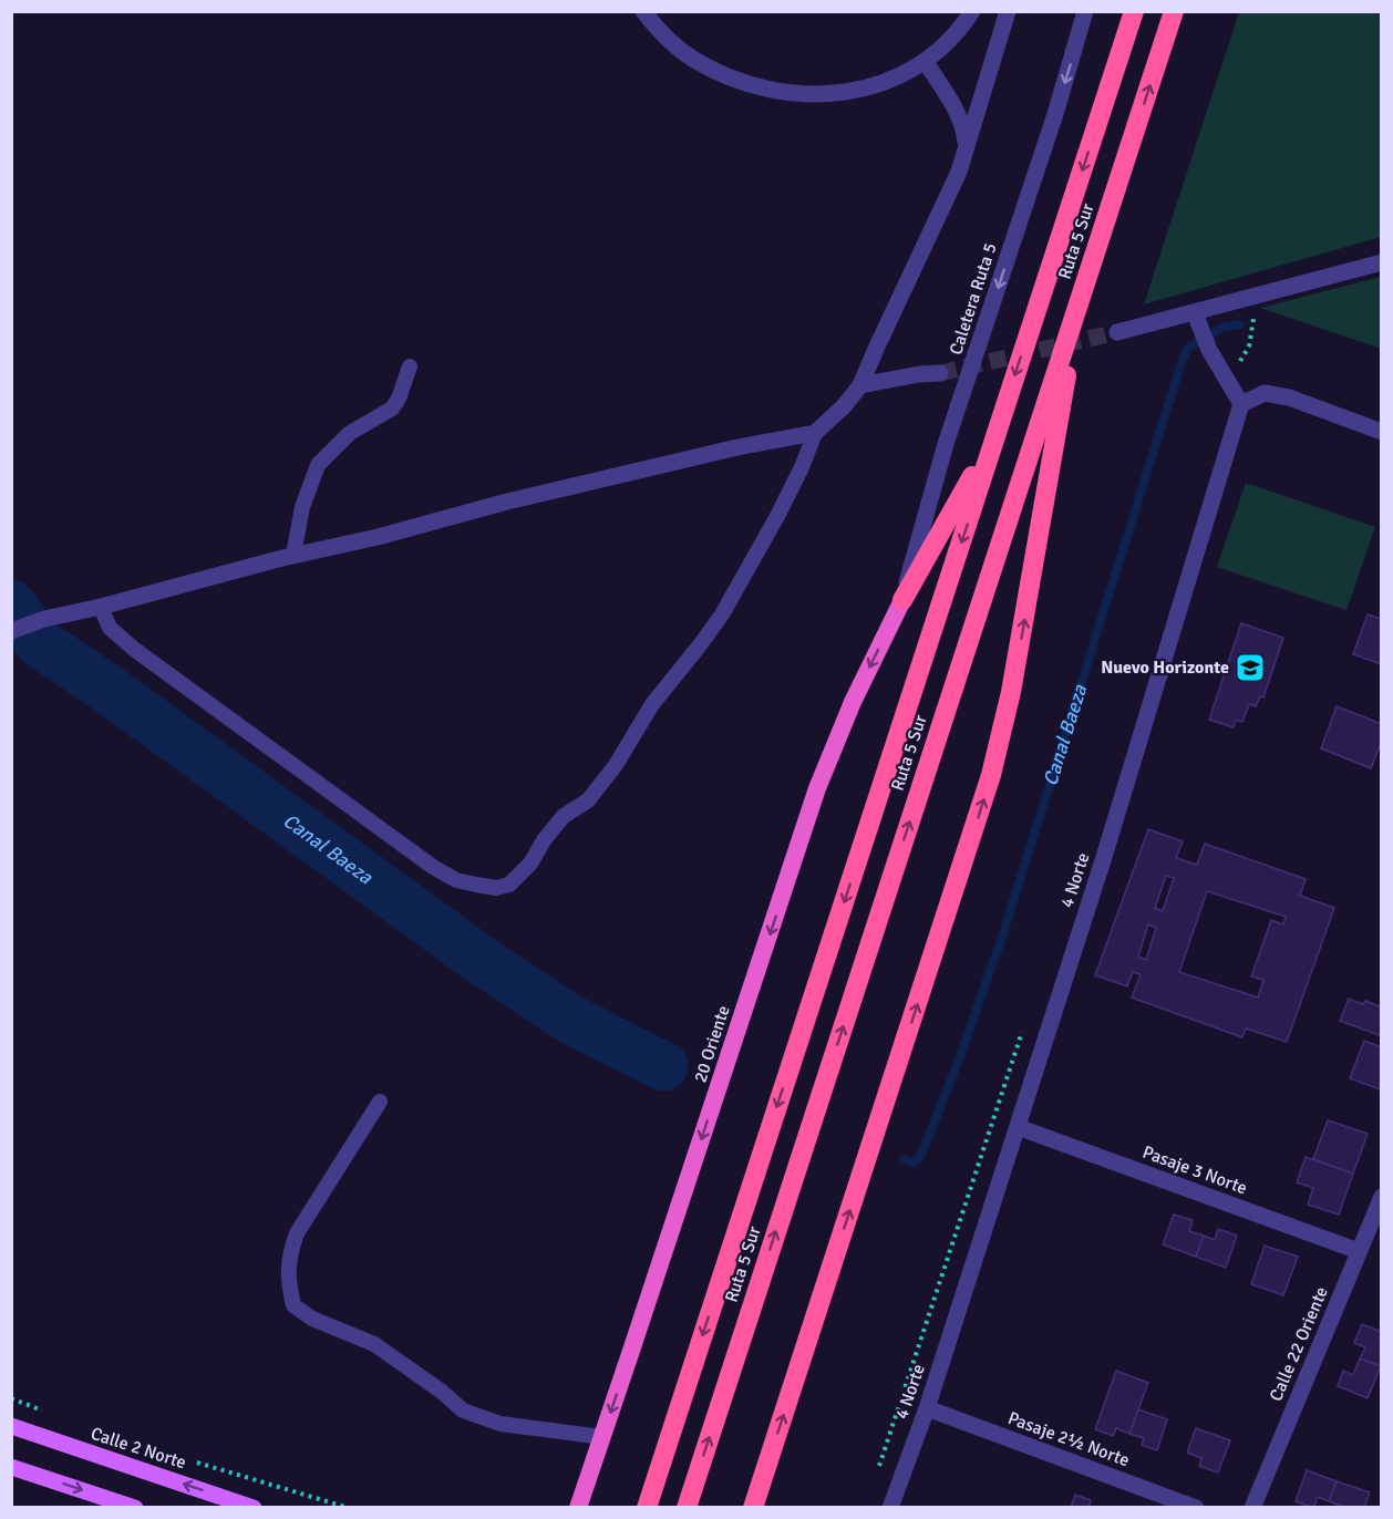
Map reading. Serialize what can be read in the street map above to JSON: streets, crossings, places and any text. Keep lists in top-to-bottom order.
{
  "streets": {
    "highway": ["Ruta 5 Sur", "20 Oriente"],
    "main road": ["Calle 2 Norte"],
    "street": [
      "Caletera Ruta 5",
      "4 Norte",
      "Pasaje 3 Norte",
      "Calle 22 Oriente",
      "Pasaje 2½ Norte"
    ]
  },
  "crossings": [
    ["Caletera Ruta 5", "20 Oriente"],
    ["4 Norte", "Pasaje 3 Norte"],
    ["4 Norte", "Pasaje 2½ Norte"],
    ["Pasaje 3 Norte", "Calle 22 Oriente"]
  ],
  "water": ["Canal Baeza"],
  "places": {
    "school or university": ["Nuevo Horizonte"]
  }
}
